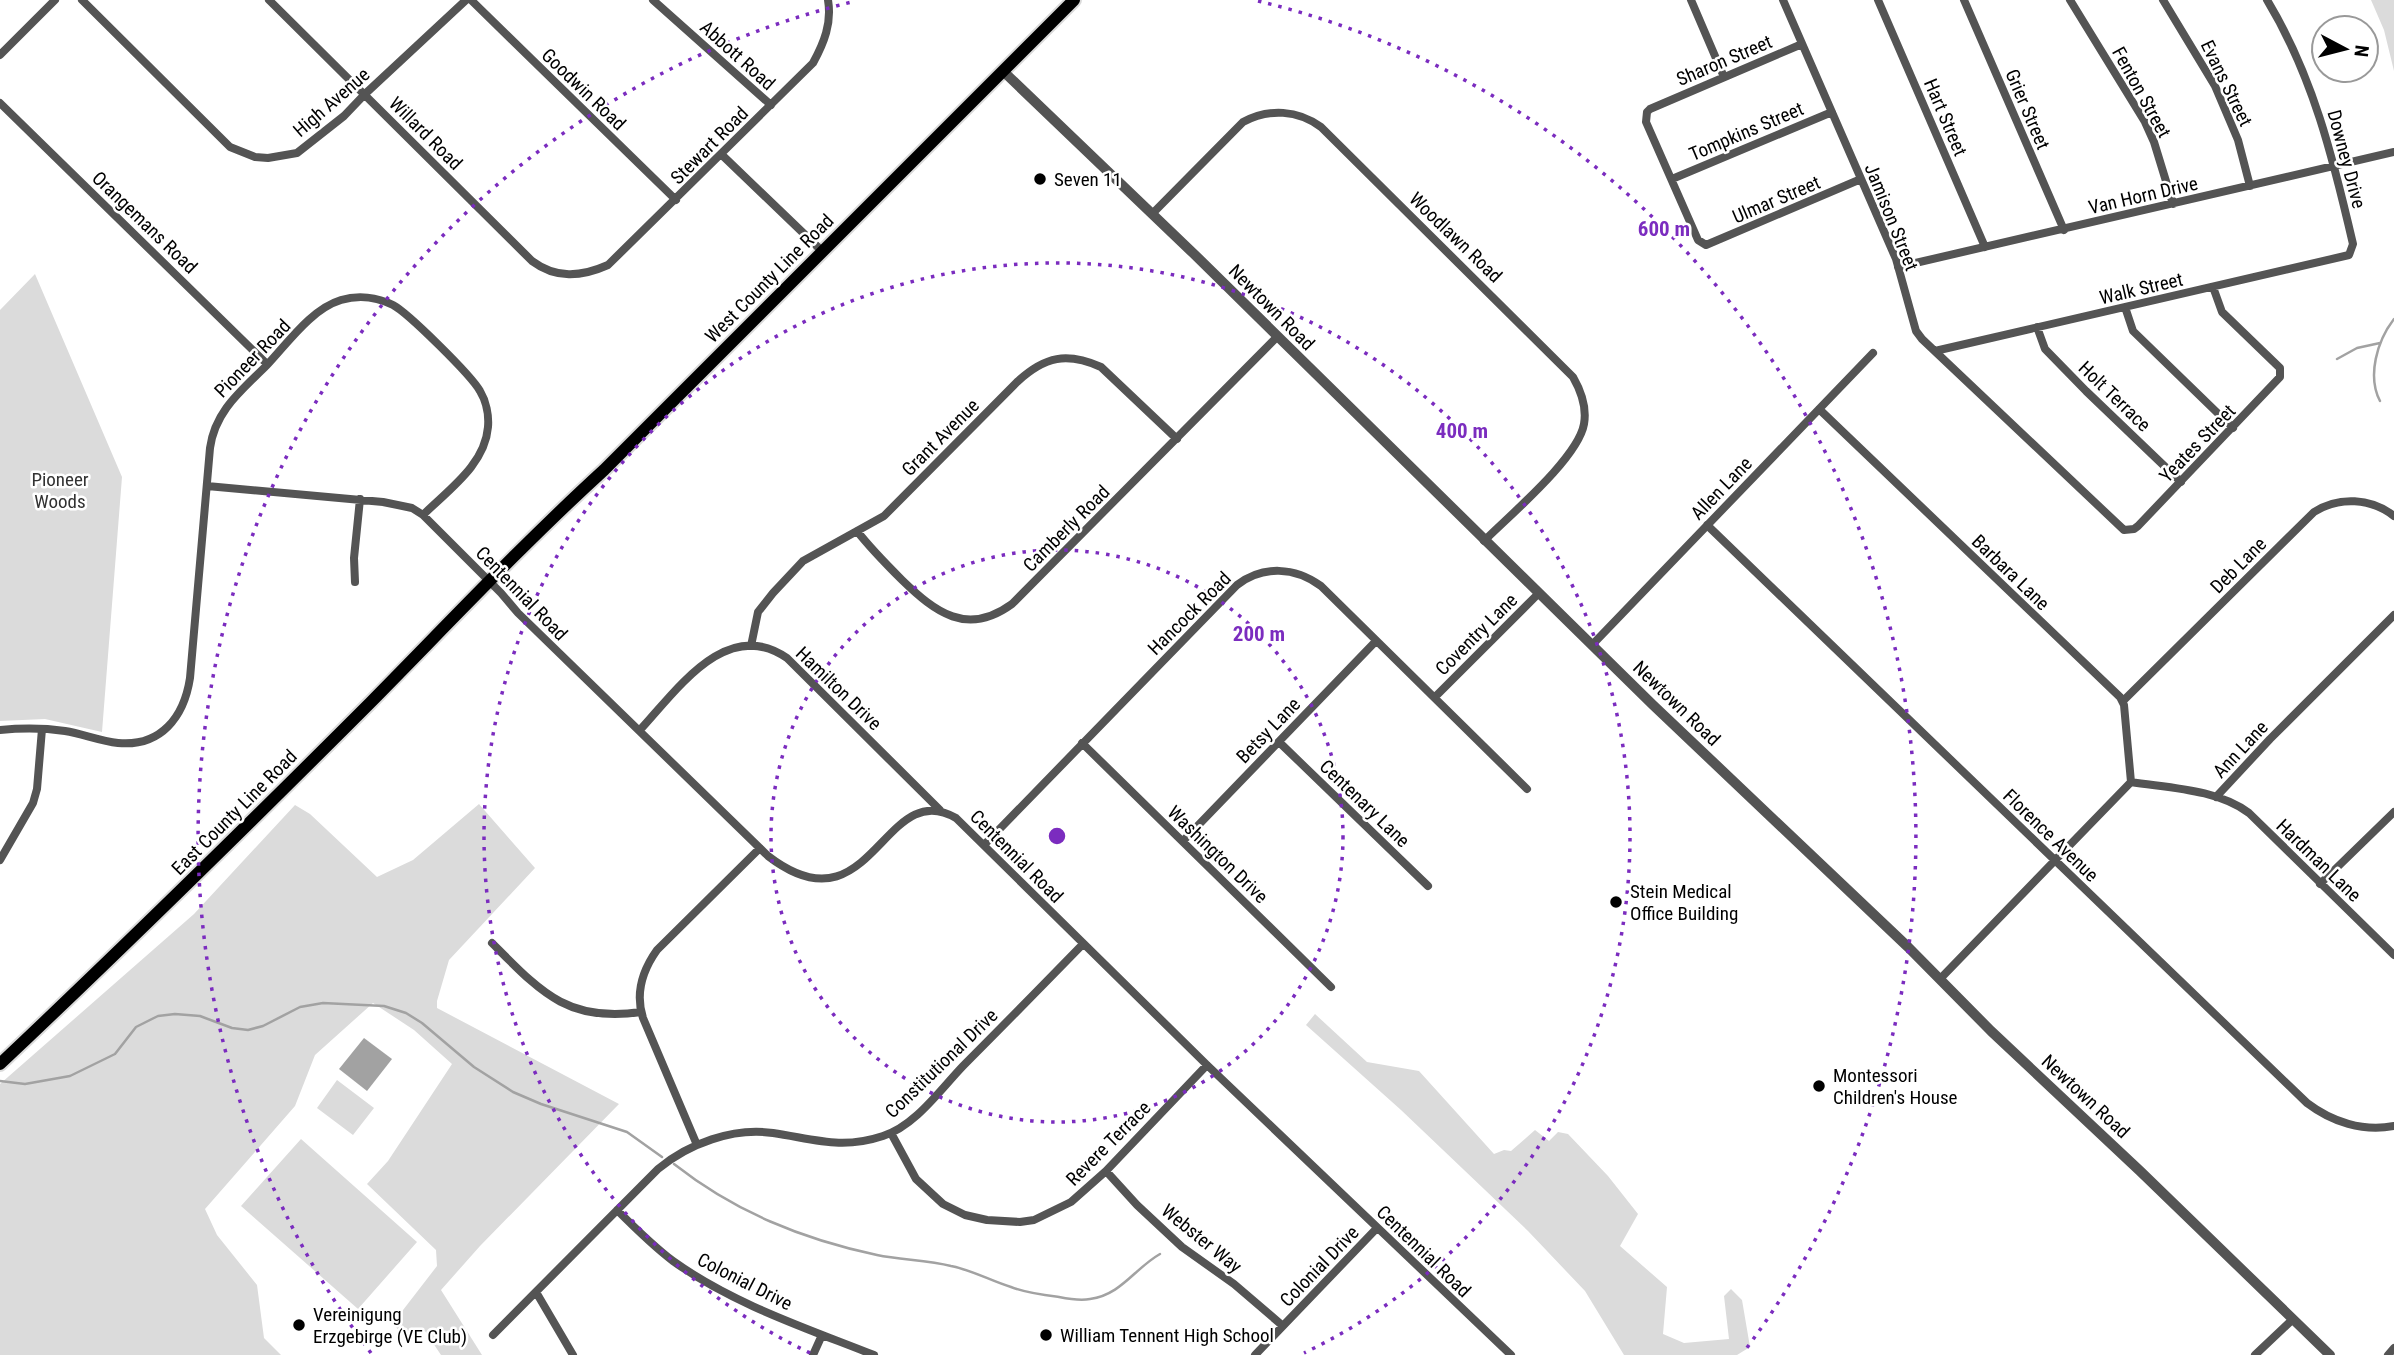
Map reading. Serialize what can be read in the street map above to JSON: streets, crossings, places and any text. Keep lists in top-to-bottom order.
{
  "streets": {
    "main road": ["West County Line Road", "East County Line Road"],
    "street": [
      "Abbott Road",
      "Sharon Street",
      "Evans Street",
      "Goodwin Road",
      "Fenton Street",
      "High Avenue",
      "Grier Street",
      "Hart Street",
      "Tompkins Street",
      "Willard Road",
      "Stewart Road",
      "Downey Drive",
      "Van Horn Drive",
      "Ulmar Street",
      "Jamison Street",
      "Orangemans Road",
      "Woodlawn Road",
      "Walk Street",
      "Newtown Road",
      "Pioneer Road",
      "Holt Terrace",
      "Grant Avenue",
      "Yeates Street",
      "Allen Lane",
      "Camberly Road",
      "Deb Lane",
      "Barbara Lane",
      "Centennial Road",
      "Hancock Road",
      "Coventry Lane",
      "Hamilton Drive",
      "Betsy Lane",
      "Ann Lane",
      "Centenary Lane",
      "Florence Avenue",
      "Washington Drive",
      "Hardman Lane",
      "Constitutional Drive",
      "Revere Terrace",
      "Webster Way",
      "Colonial Drive"
    ]
  },
  "crossings": [
    ["Abbott Road", "Stewart Road"],
    ["Sharon Street", "Tompkins Street"],
    ["Sharon Street", "Ulmar Street"],
    ["Sharon Street", "Jamison Street"],
    ["Evans Street", "Van Horn Drive"],
    ["Goodwin Road", "High Avenue"],
    ["Goodwin Road", "Stewart Road"],
    ["Fenton Street", "Van Horn Drive"],
    ["High Avenue", "Willard Road"],
    ["Grier Street", "Van Horn Drive"],
    ["Hart Street", "Van Horn Drive"],
    ["Tompkins Street", "Ulmar Street"],
    ["Tompkins Street", "Jamison Street"],
    ["Willard Road", "Stewart Road"],
    ["Downey Drive", "Van Horn Drive"],
    ["Downey Drive", "Walk Street"],
    ["Van Horn Drive", "Jamison Street"],
    ["Ulmar Street", "Jamison Street"],
    ["Jamison Street", "Walk Street"],
    ["Jamison Street", "Yeates Street"],
    ["Orangemans Road", "Pioneer Road"],
    ["Woodlawn Road", "Newtown Road"],
    ["West County Line Road", "Newtown Road"],
    ["West County Line Road", "Centennial Road"],
    ["West County Line Road", "East County Line Road"],
    ["Walk Street", "Holt Terrace"],
    ["Walk Street", "Yeates Street"],
    ["Newtown Road", "Allen Lane"],
    ["Newtown Road", "Camberly Road"],
    ["Newtown Road", "Coventry Lane"],
    ["Pioneer Road", "Centennial Road"],
    ["Holt Terrace", "Yeates Street"],
    ["Grant Avenue", "Camberly Road"],
    ["Grant Avenue", "Hamilton Drive"],
    ["Allen Lane", "Barbara Lane"],
    ["Allen Lane", "Florence Avenue"],
    ["Deb Lane", "Barbara Lane"],
    ["Centennial Road", "Hancock Road"],
    ["Centennial Road", "Hamilton Drive"],
    ["Centennial Road", "East County Line Road"],
    ["Centennial Road", "Constitutional Drive"],
    ["Centennial Road", "Revere Terrace"],
    ["Centennial Road", "Colonial Drive"],
    ["Hancock Road", "Coventry Lane"],
    ["Hancock Road", "Betsy Lane"],
    ["Hancock Road", "Washington Drive"],
    ["Betsy Lane", "Centenary Lane"],
    ["Betsy Lane", "Washington Drive"],
    ["Ann Lane", "Hardman Lane"],
    ["Constitutional Drive", "Revere Terrace"],
    ["Constitutional Drive", "Colonial Drive"],
    ["Revere Terrace", "Webster Way"],
    ["Webster Way", "Colonial Drive"]
  ],
  "parks": ["Pioneer Woods"],
  "places": [
    "Seven 11",
    "Stein Medical Office Building",
    "Montessori Children's House",
    "Vereinigung Erzgebirge (VE Club)",
    "William Tennent High School"
  ],
  "north": "right",
  "rings": ["600 m", "400 m", "200 m"]
}
